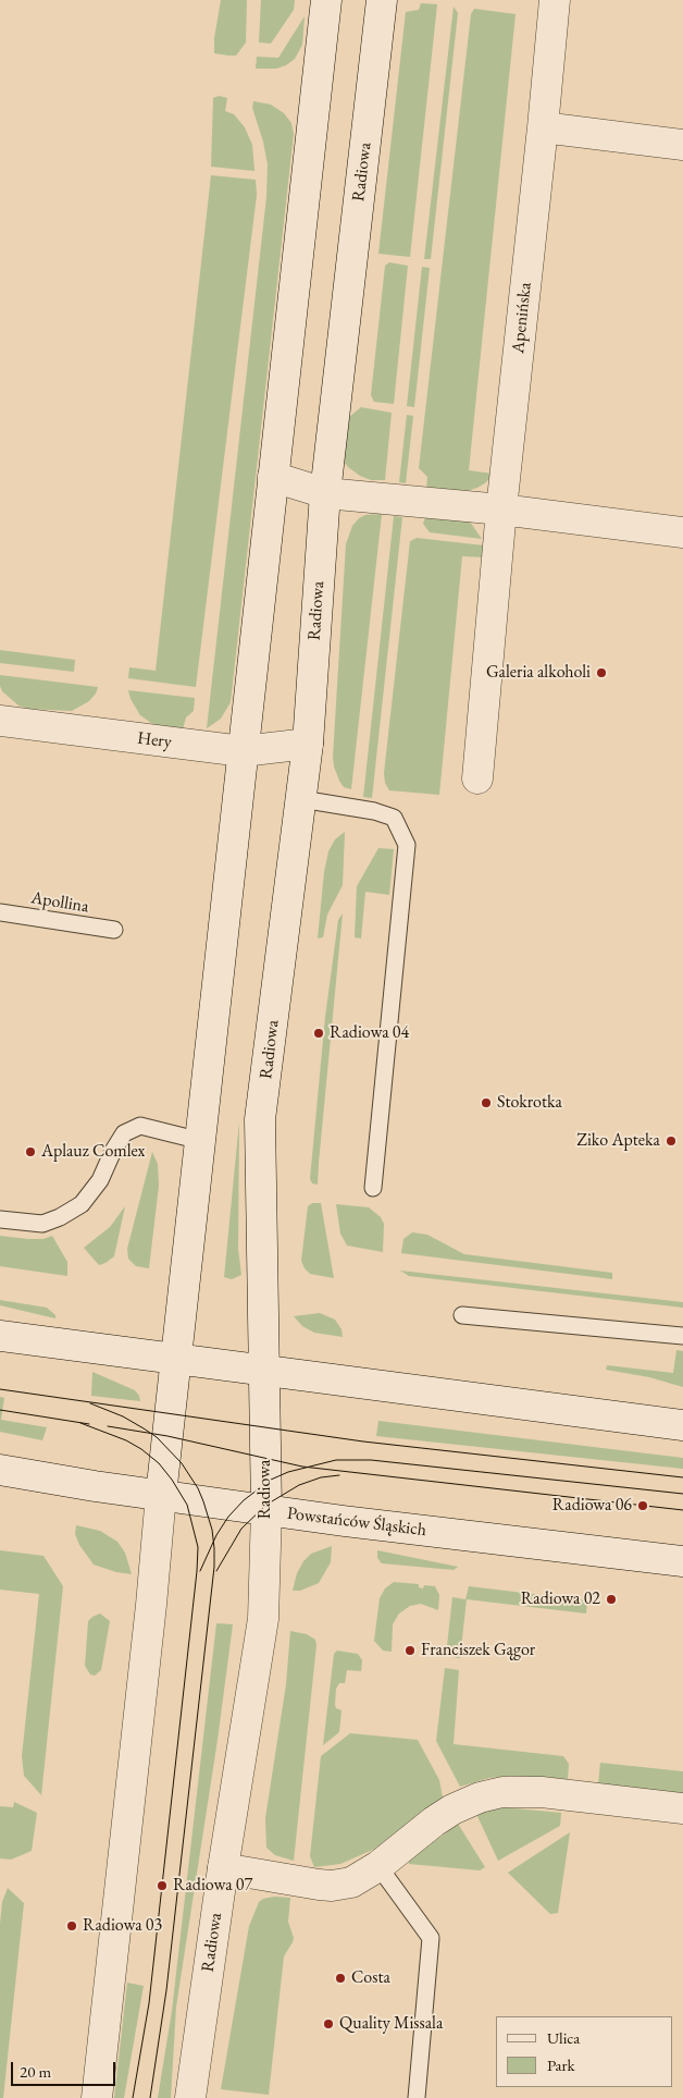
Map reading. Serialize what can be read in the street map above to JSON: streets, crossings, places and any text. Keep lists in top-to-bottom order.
{
  "streets": {
    "main road": [
      "Radiowa",
      "Apenińska",
      "Hery",
      "Powstańców Śląskich"
    ],
    "lane": ["Apollina"]
  },
  "crossings": [
    ["Radiowa", "Hery"],
    ["Radiowa", "Powstańców Śląskich"]
  ],
  "places": [
    "Galeria alkoholi",
    "Radiowa 04",
    "Stokrotka",
    "Ziko Apteka",
    "Aplauz Comlex",
    "Radiowa 06",
    "Radiowa 02",
    "Franciszek Gągor",
    "Radiowa 07",
    "Radiowa 03",
    "Costa",
    "Quality Missala"
  ],
  "legend": ["Ulica", "Park"],
  "scale_bar": "20 m"
}
